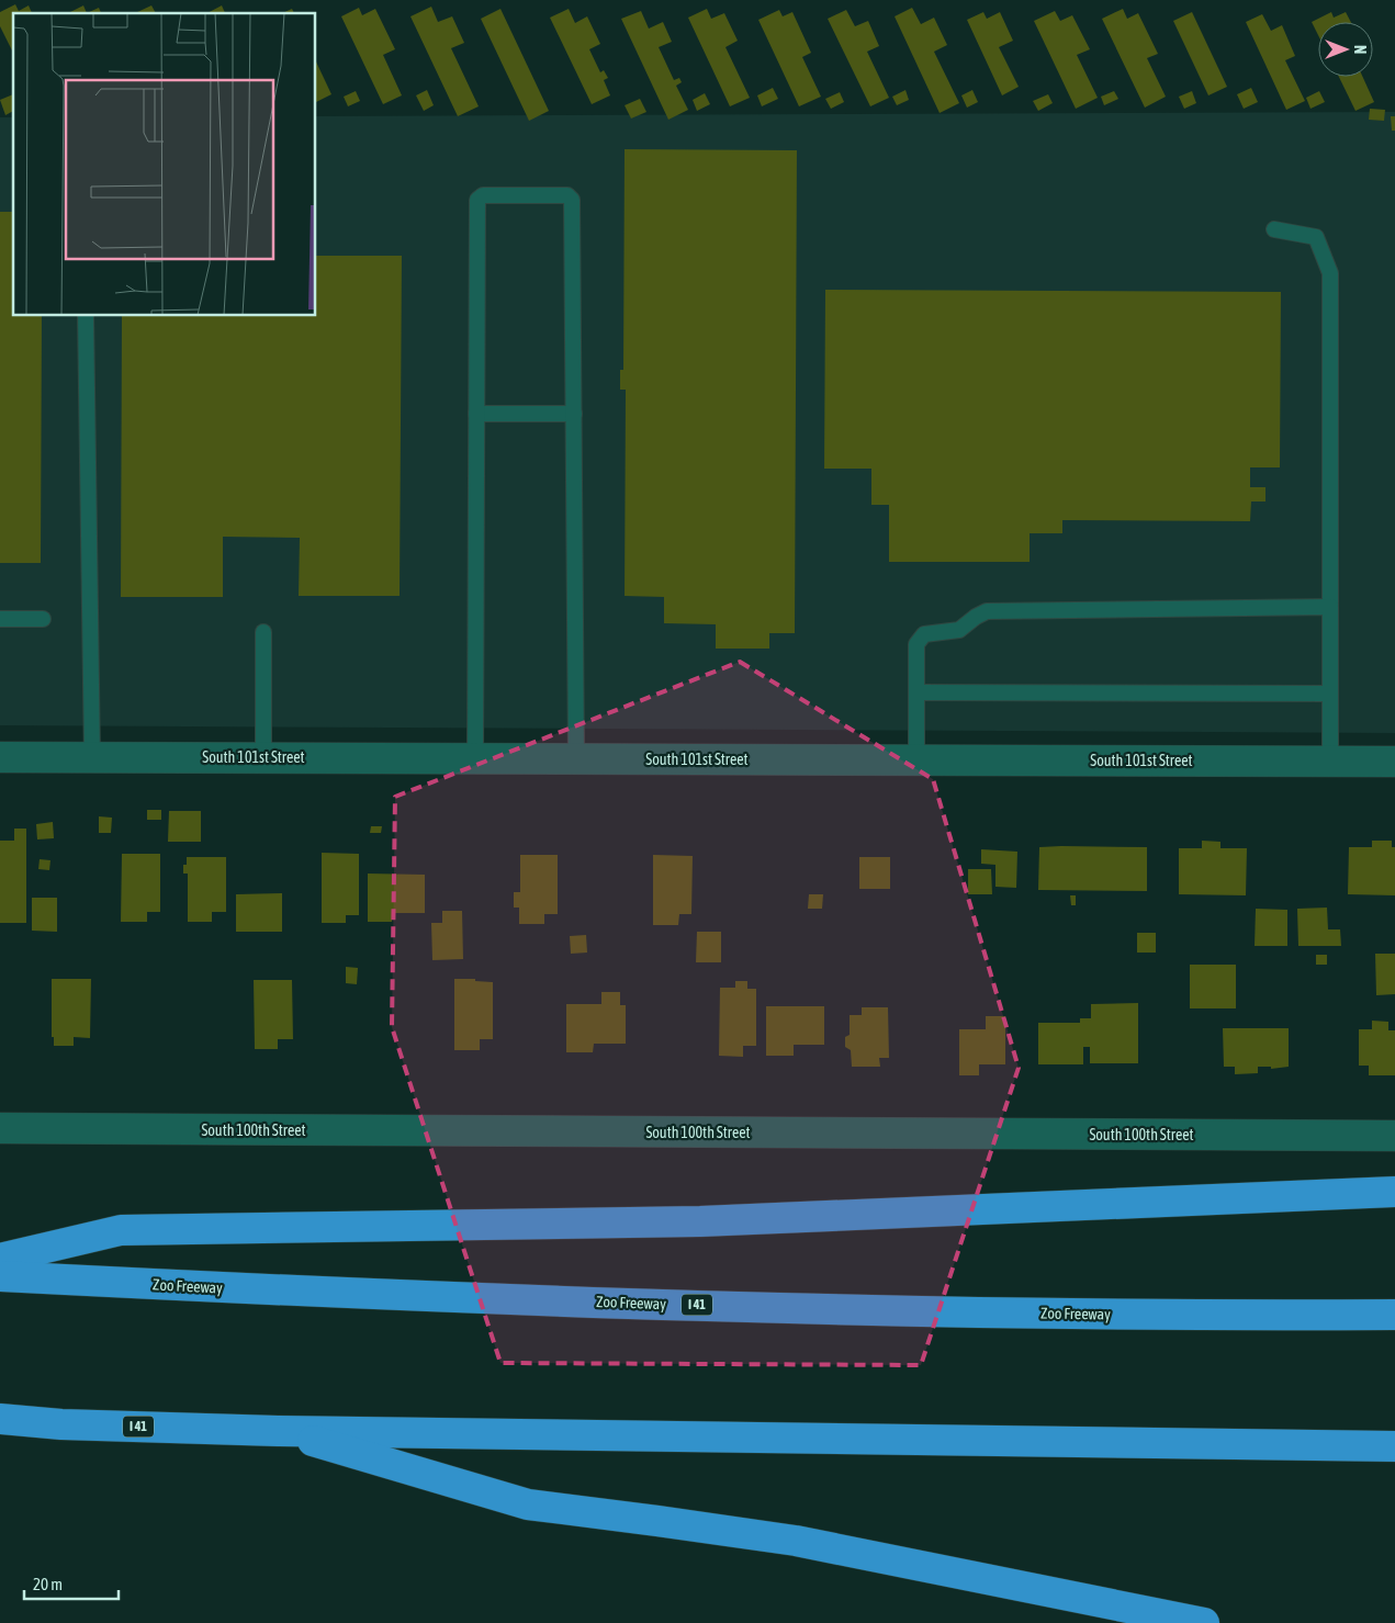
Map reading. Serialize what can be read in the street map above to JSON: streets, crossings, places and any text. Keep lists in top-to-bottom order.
{
  "streets": {
    "highway": ["Zoo Freeway", "I 41"],
    "street": ["South 101st Street", "South 100th Street"]
  },
  "scale_bar": "20 m",
  "north": "right"
}
